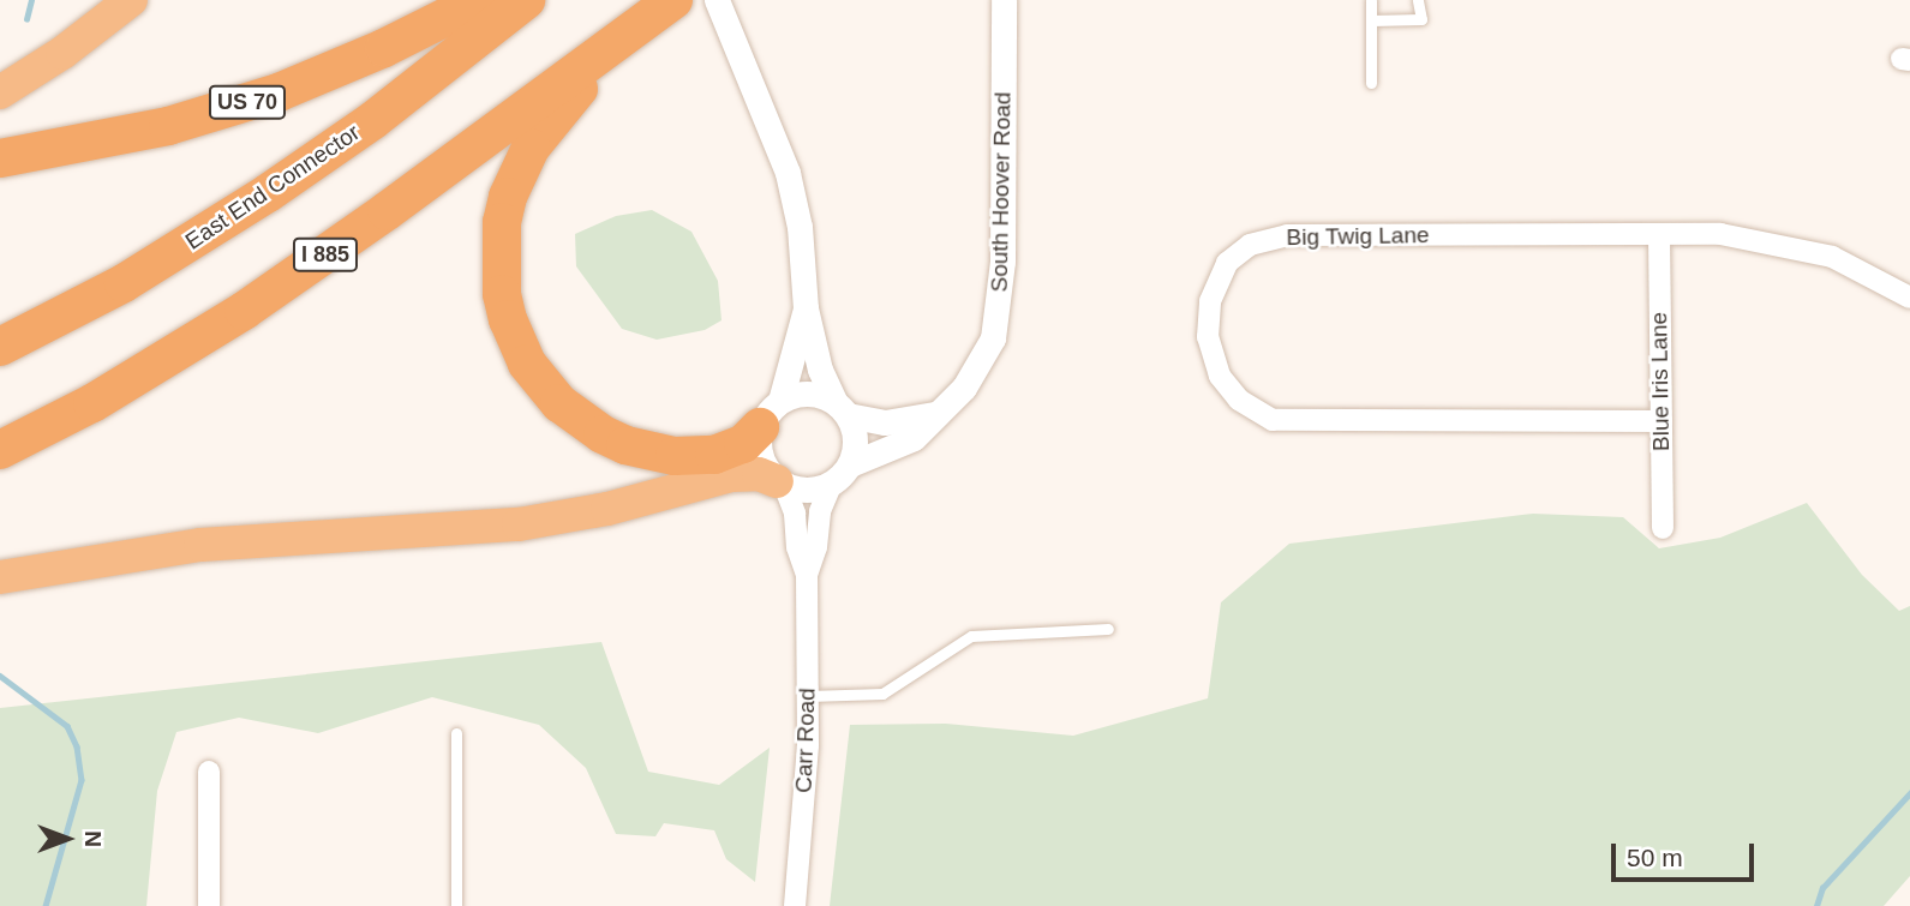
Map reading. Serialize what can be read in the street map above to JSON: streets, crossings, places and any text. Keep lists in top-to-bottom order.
{
  "streets": {
    "highway": ["US 70", "East End Connector", "I 885"],
    "street": [
      "South Hoover Road",
      "Big Twig Lane",
      "Blue Iris Lane",
      "Carr Road"
    ]
  },
  "crossings": [
    ["South Hoover Road", "Carr Road"],
    ["Big Twig Lane", "Blue Iris Lane"]
  ],
  "scale_bar": "50 m",
  "north": "right"
}
